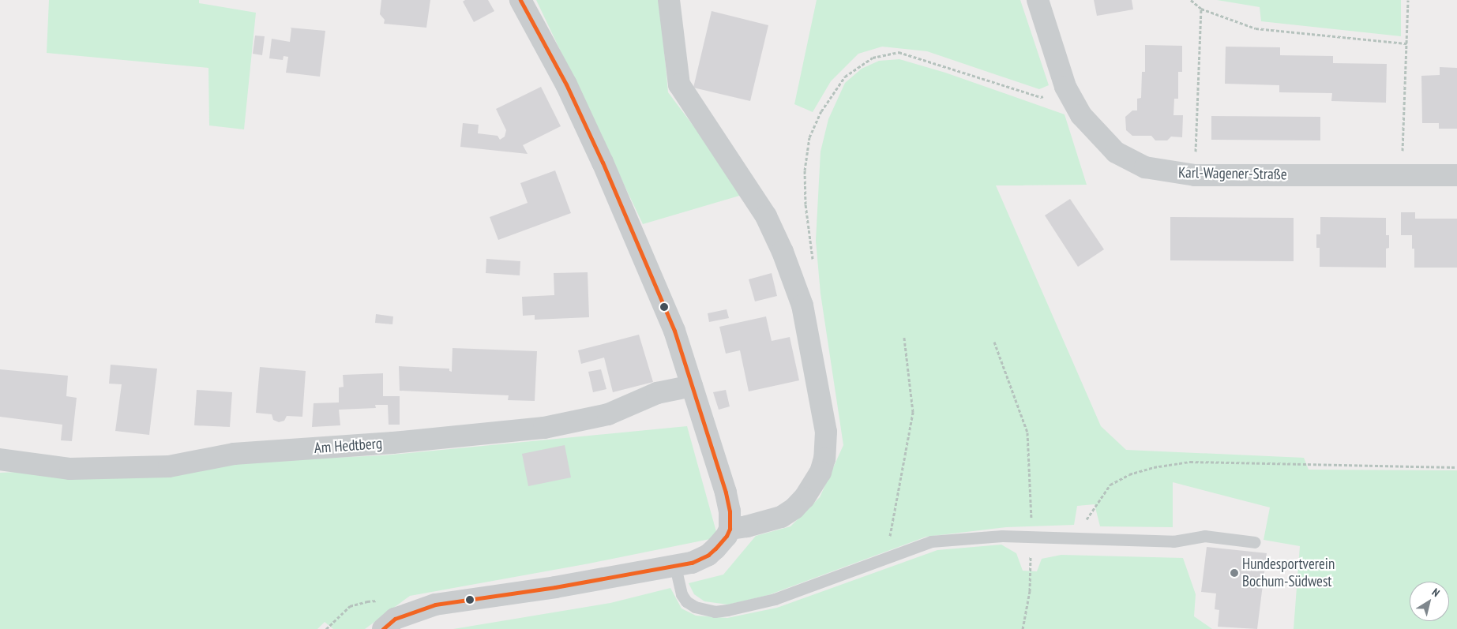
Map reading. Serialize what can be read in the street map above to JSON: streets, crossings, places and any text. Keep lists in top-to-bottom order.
{
  "streets": {
    "street": ["Karl-Wagener-Straße", "Am Hedtberg"]
  },
  "places": ["Hundesportverein Bochum-Südwest"],
  "north": "top right"
}
